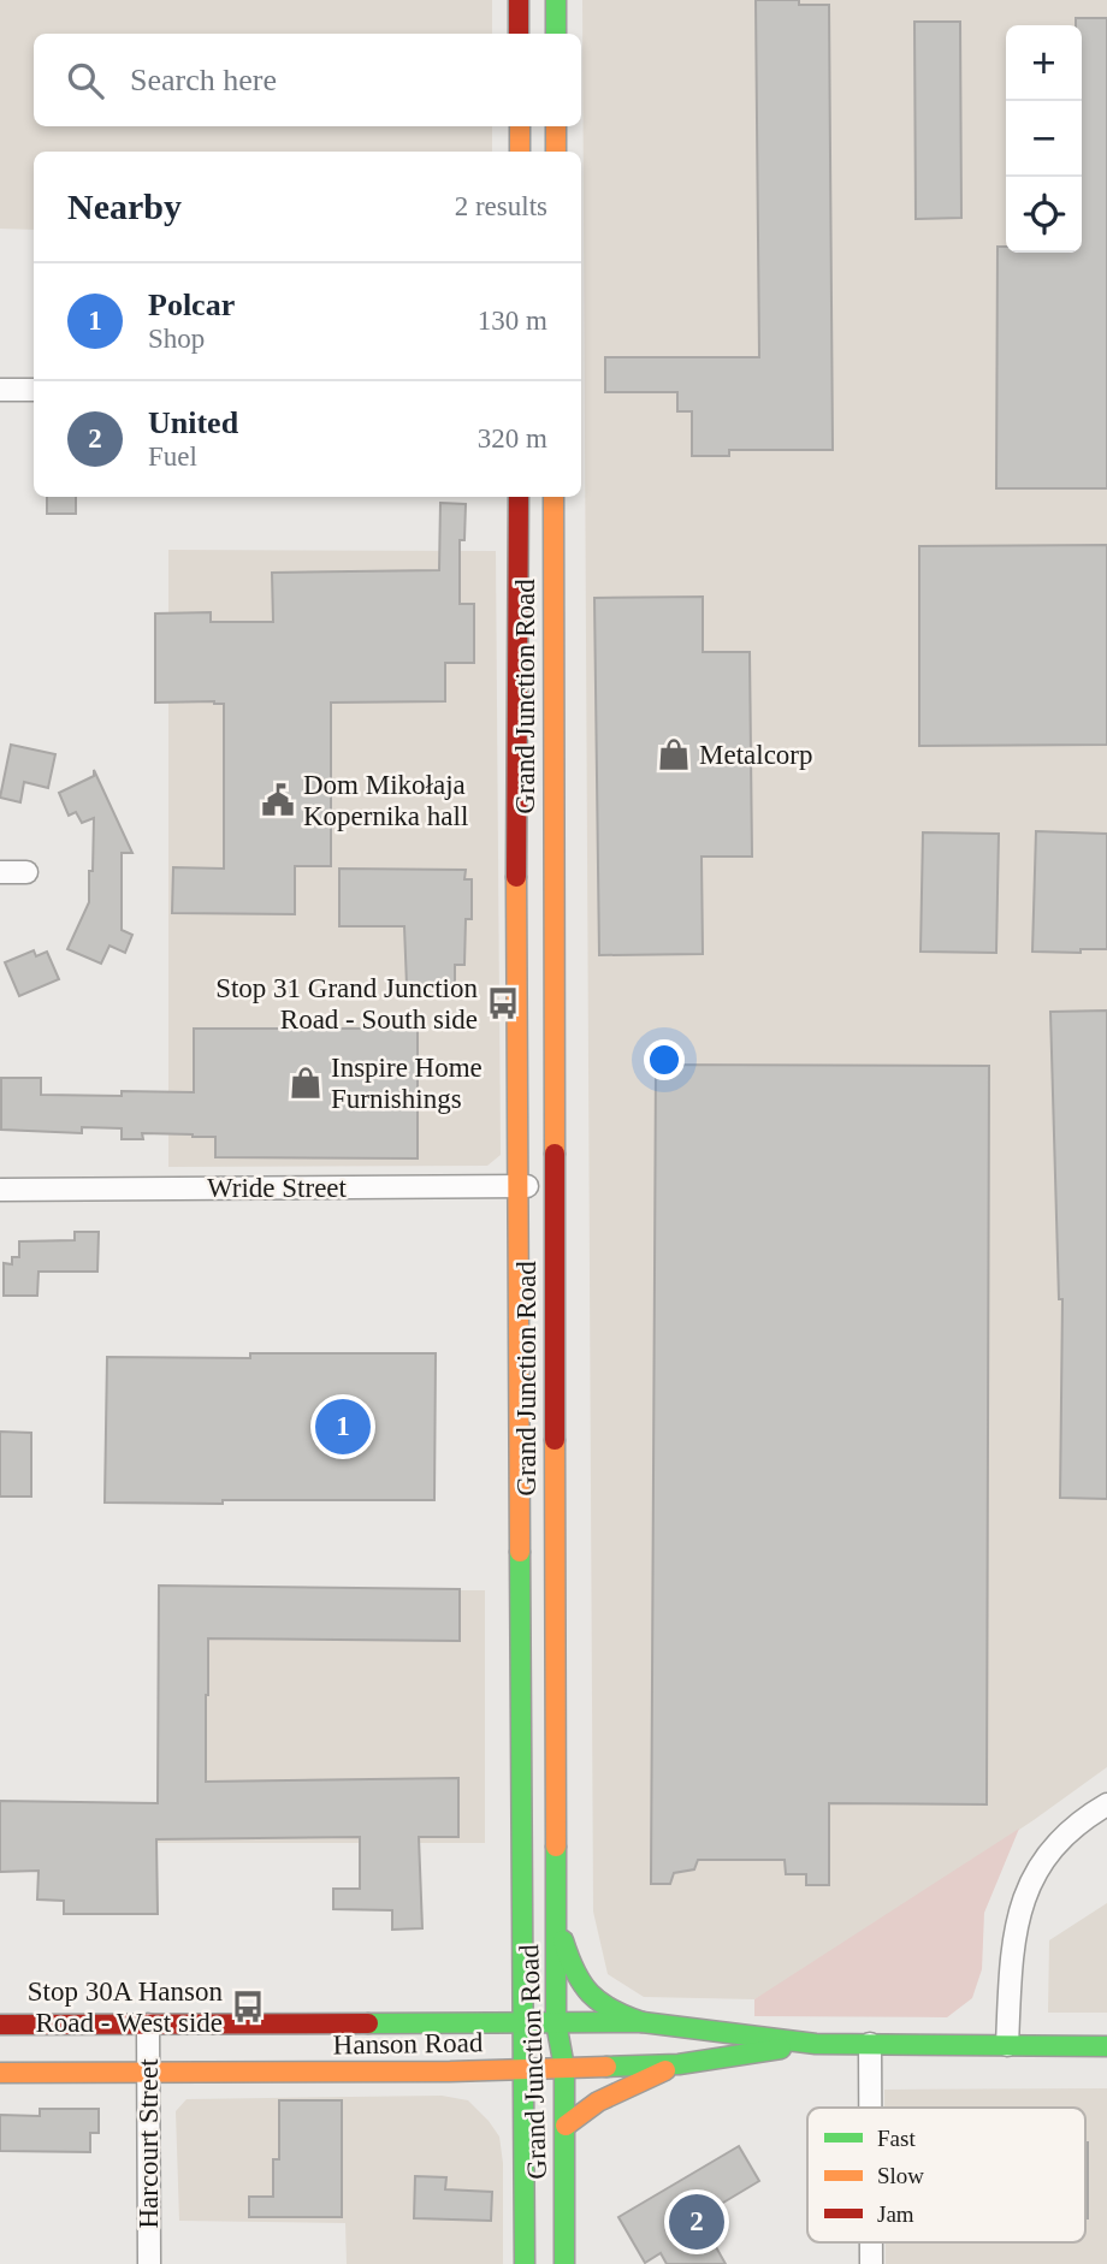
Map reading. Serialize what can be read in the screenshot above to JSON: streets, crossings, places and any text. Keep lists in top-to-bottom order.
{
  "streets": {
    "main road": ["Grand Junction Road", "Hanson Road"],
    "street": ["Wride Street", "Harcourt Street"]
  },
  "crossings": [
    ["Grand Junction Road", "Wride Street"],
    ["Grand Junction Road", "Hanson Road"],
    ["Hanson Road", "Harcourt Street"]
  ],
  "places": {
    "shop": ["Metalcorp", "Inspire Home Furnishings"],
    "public building": ["Dom Mikołaja Kopernika hall"],
    "bus stop": ["Stop 31 Grand Junction Road - South side", "Stop 30A Hanson Road - West side"]
  },
  "legend": ["Fast", "Slow", "Jam"],
  "page": {
    "map_buttons": ["+", "−"],
    "search": "Search here",
    "heading": ["Nearby", "2 results"],
    "list": [
      {
        "mark": "1",
        "name": "Polcar",
        "note": "Shop",
        "value": "130 m"
      },
      {
        "mark": "2",
        "name": "United",
        "note": "Fuel",
        "value": "320 m"
      }
    ],
    "pins": ["1", "2"]
  }
}
